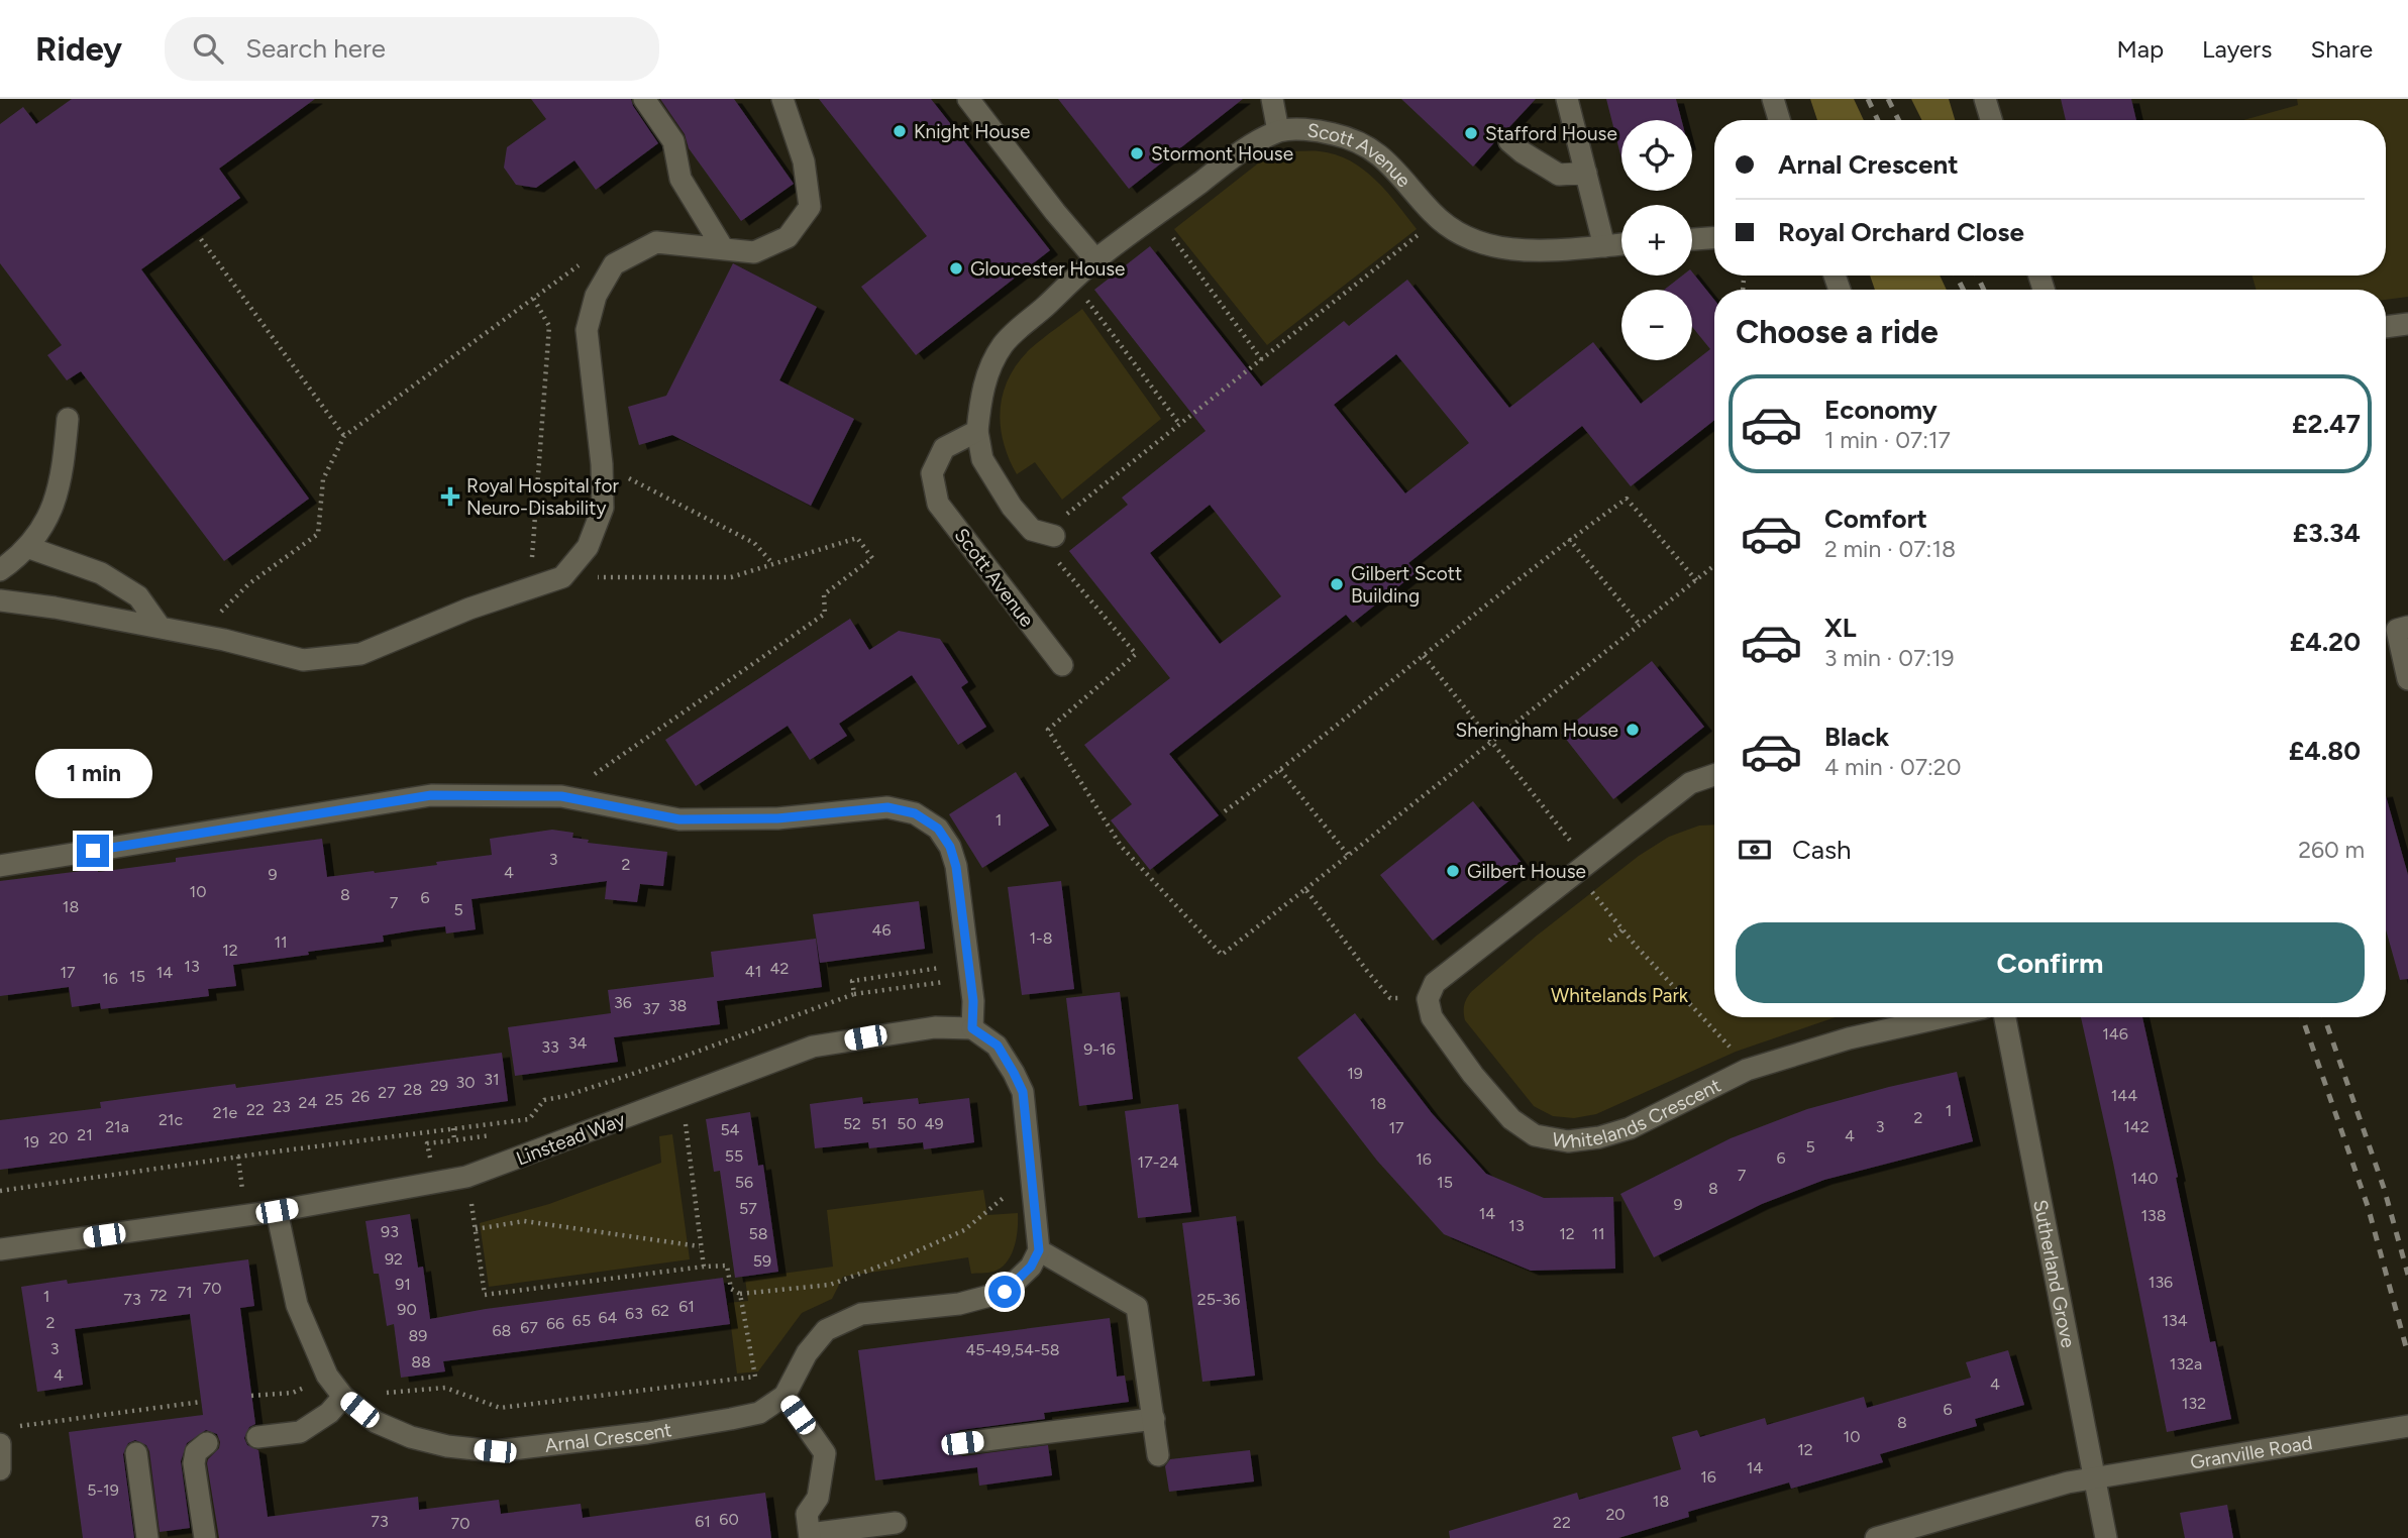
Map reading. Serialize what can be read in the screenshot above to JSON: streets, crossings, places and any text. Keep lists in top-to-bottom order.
{
  "streets": {
    "street": [
      "Scott Avenue",
      "Whitelands Crescent",
      "Linstead Way",
      "Sutherland Grove",
      "Arnal Crescent",
      "Granville Road"
    ]
  },
  "crossings": [
    ["Linstead Way", "Arnal Crescent"],
    ["Sutherland Grove", "Granville Road"]
  ],
  "parks": ["Whitelands Park"],
  "places": {
    "other": [
      "Knight House",
      "Stafford House",
      "Stormont House",
      "Gloucester House",
      "Gilbert Scott Building",
      "Sheringham House",
      "Gilbert House"
    ],
    "health": ["Royal Hospital for Neuro-Disability"]
  },
  "house_numbers": [
    "1",
    "3",
    "2",
    "4",
    "9",
    "10",
    "8",
    "6",
    "7",
    "18",
    "5",
    "46",
    "1-8",
    "11",
    "12",
    "13",
    "42",
    "41",
    "17",
    "14",
    "15",
    "16",
    "36",
    "38",
    "37",
    "146",
    "34",
    "33",
    "9-16",
    "19",
    "31",
    "30",
    "29",
    "28",
    "27",
    "144",
    "26",
    "25",
    "24",
    "18",
    "23",
    "22",
    "1",
    "21e",
    "2",
    "21c",
    "52",
    "51",
    "50",
    "49",
    "21a",
    "3",
    "142",
    "17",
    "54",
    "21",
    "4",
    "20",
    "19",
    "5",
    "55",
    "6",
    "16",
    "17-24",
    "7",
    "140",
    "56",
    "15",
    "8",
    "9",
    "57",
    "14",
    "138",
    "13",
    "93",
    "58",
    "12",
    "11",
    "92",
    "59",
    "136",
    "91",
    "70",
    "71",
    "72",
    "1",
    "73",
    "25-36",
    "61",
    "90",
    "62",
    "63",
    "64",
    "65",
    "134",
    "2",
    "66",
    "67",
    "68",
    "89",
    "3",
    "45-49,54-58",
    "88",
    "132a",
    "4",
    "4",
    "132",
    "6",
    "8",
    "10",
    "12",
    "14",
    "16",
    "5-19",
    "18",
    "20",
    "60",
    "73",
    "61",
    "22",
    "70"
  ],
  "page": {
    "header": "Ridey",
    "search": "Search here",
    "nav": ["Map", "Layers", "Share"],
    "map_buttons": ["+", "−"],
    "banner": ["Arnal Crescent", "Royal Orchard Close"],
    "heading": "Choose a ride",
    "list": [
      {
        "name": "Economy",
        "note": "1 min · 07:17",
        "value": "£2.47"
      },
      {
        "name": "Comfort",
        "note": "2 min · 07:18",
        "value": "£3.34"
      },
      {
        "name": "XL",
        "note": "3 min · 07:19",
        "value": "£4.20"
      },
      {
        "name": "Black",
        "note": "4 min · 07:20",
        "value": "£4.80"
      }
    ],
    "bubble": "1 min",
    "pay": ["Cash", "260 m"],
    "buttons": "Confirm"
  }
}
